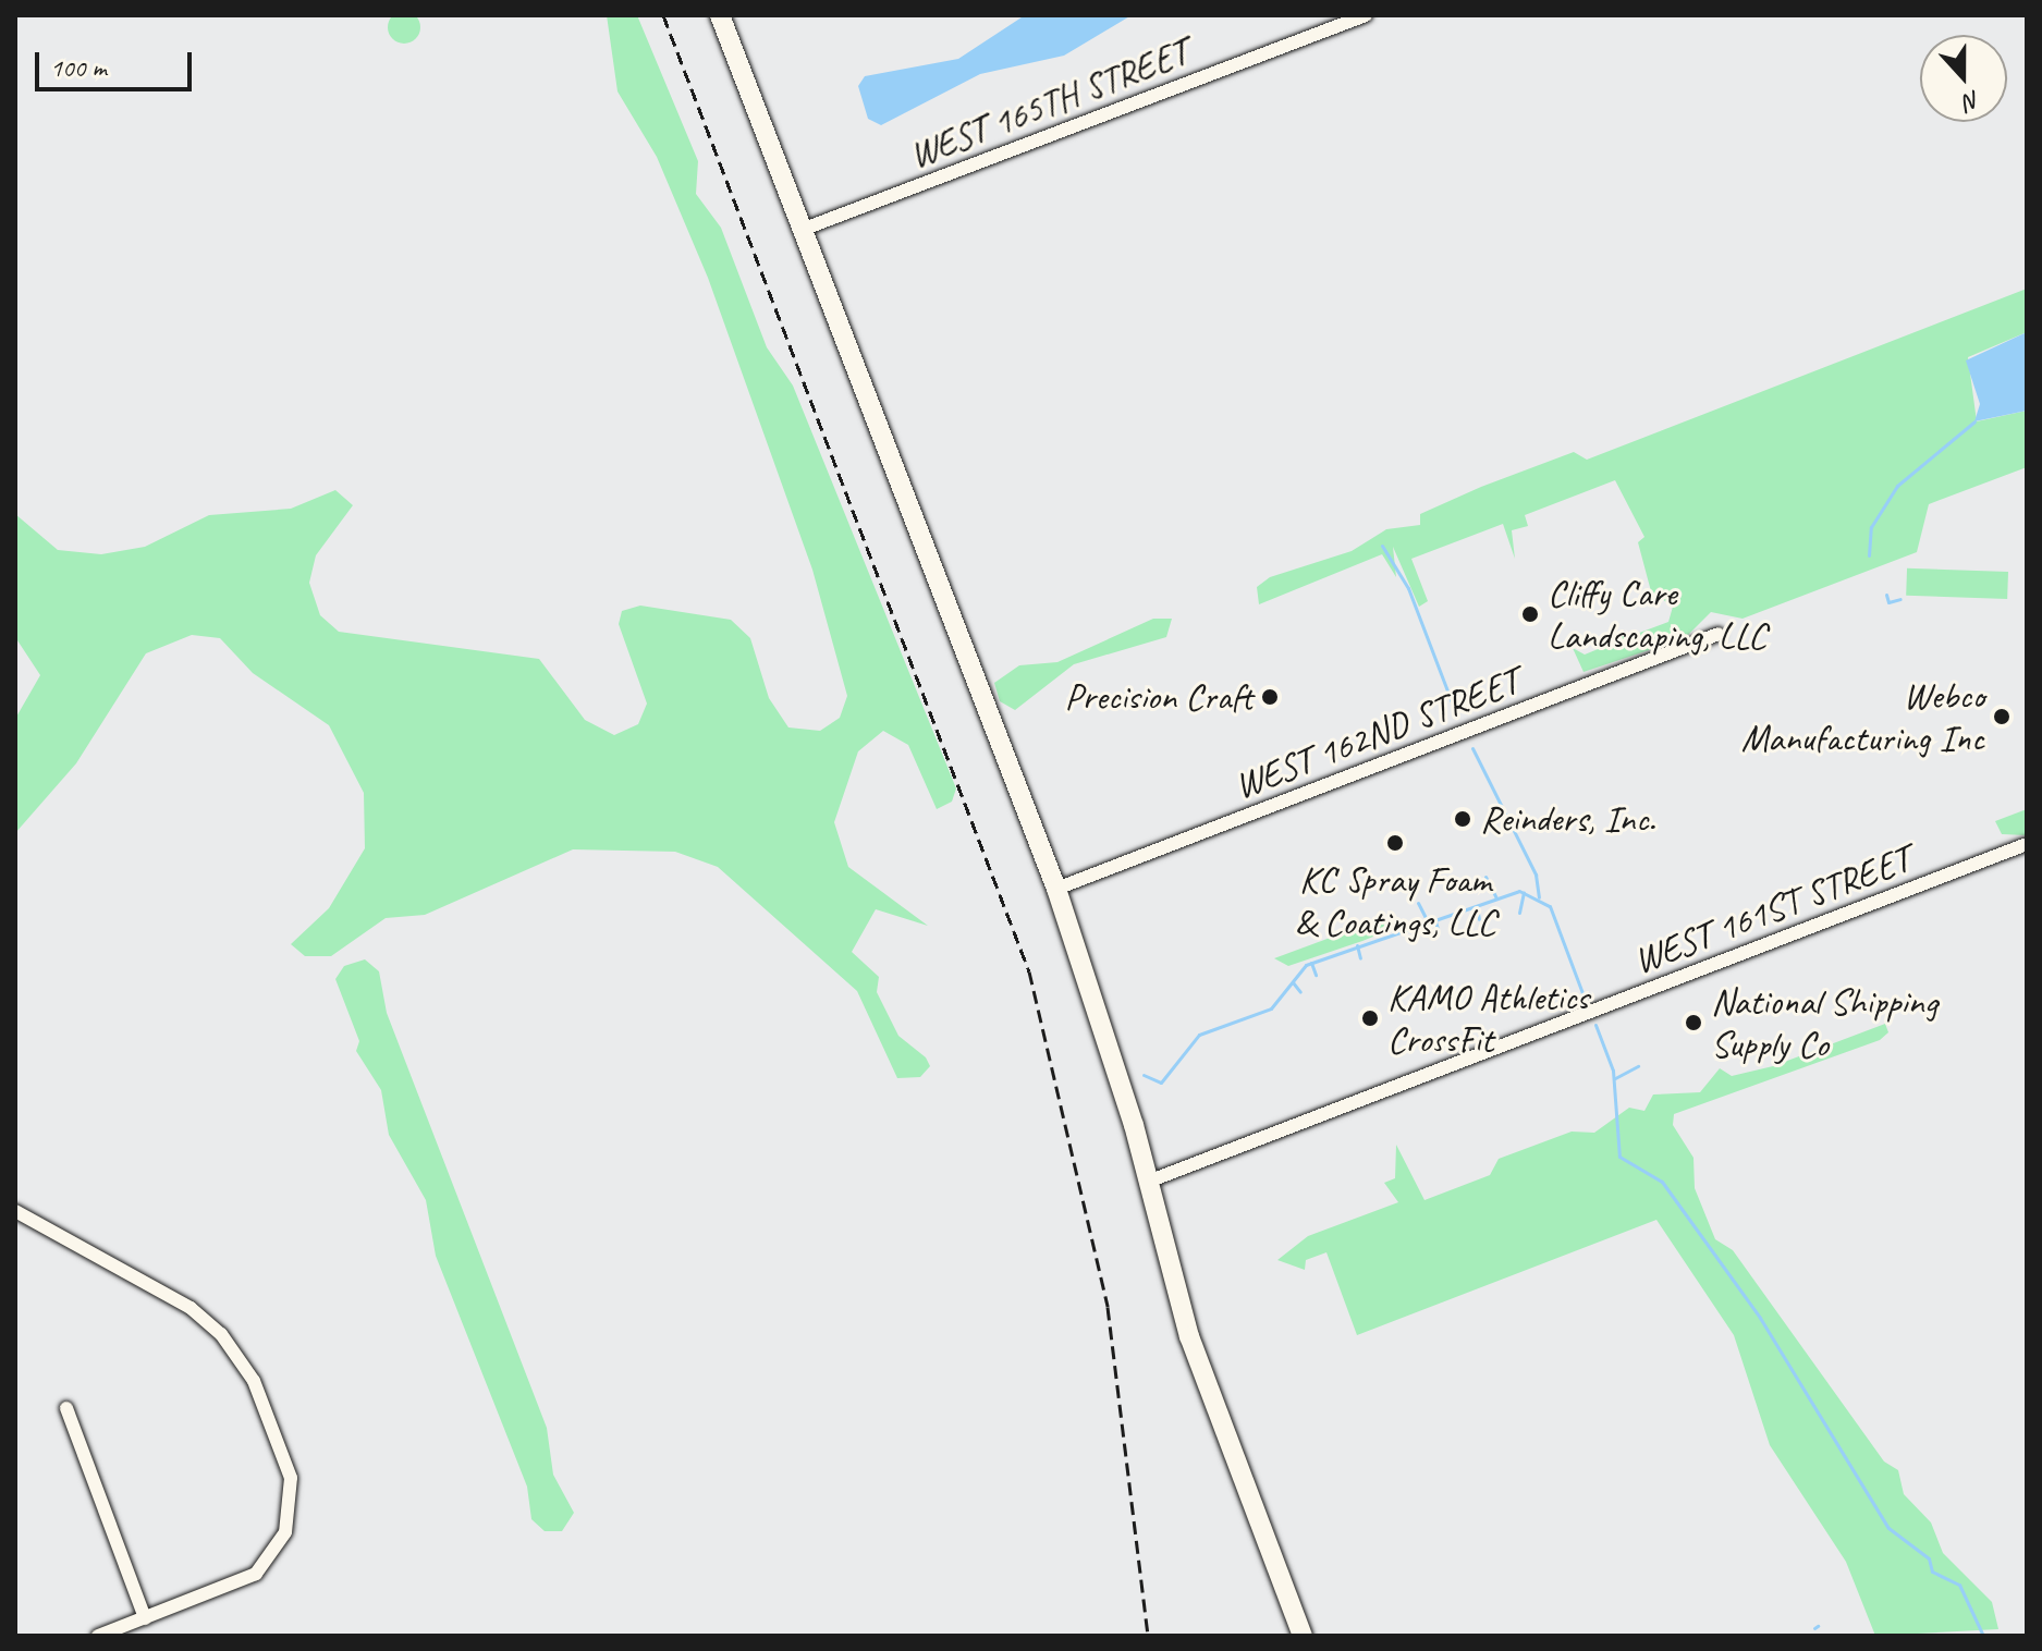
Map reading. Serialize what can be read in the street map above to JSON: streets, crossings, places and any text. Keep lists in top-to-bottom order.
{
  "streets": {
    "street": ["WEST 165TH STREET", "WEST 162ND STREET", "WEST 161ST STREET"]
  },
  "places": [
    "Cliffy Care Landscaping, LLC",
    "Precision Craft",
    "Webco Manufacturing Inc",
    "Reinders, Inc.",
    "KC Spray Foam & Coatings, LLC",
    "KAMO Athletics CrossFit",
    "National Shipping Supply Co"
  ],
  "scale_bar": "100 m",
  "north": "bottom"
}
